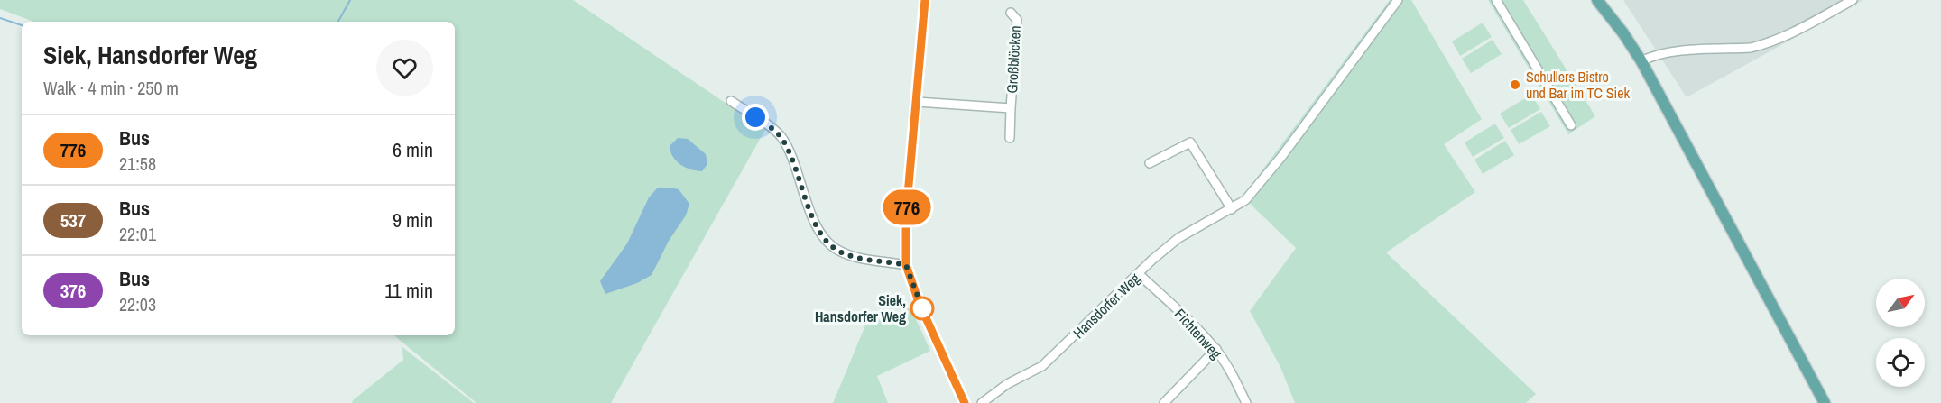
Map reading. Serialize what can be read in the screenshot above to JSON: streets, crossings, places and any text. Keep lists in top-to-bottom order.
{
  "streets": {
    "street": ["Großblöcken", "Hansdorfer Weg", "Fichtenweg"]
  },
  "crossings": [
    ["Hansdorfer Weg", "Fichtenweg"]
  ],
  "places": ["Schullers Bistro und Bar im TC Siek", "Siek, Hansdorfer Weg"],
  "lines": ["bus line 776"],
  "north": "top right",
  "page": {
    "on_map": "776",
    "heading": ["Siek, Hansdorfer Weg", "Walk · 4 min · 250 m"],
    "list": [
      {
        "mark": "776",
        "name": "Bus",
        "note": "21:58",
        "value": "6 min"
      },
      {
        "mark": "537",
        "name": "Bus",
        "note": "22:01",
        "value": "9 min"
      },
      {
        "mark": "376",
        "name": "Bus",
        "note": "22:03",
        "value": "11 min"
      }
    ]
  }
}
